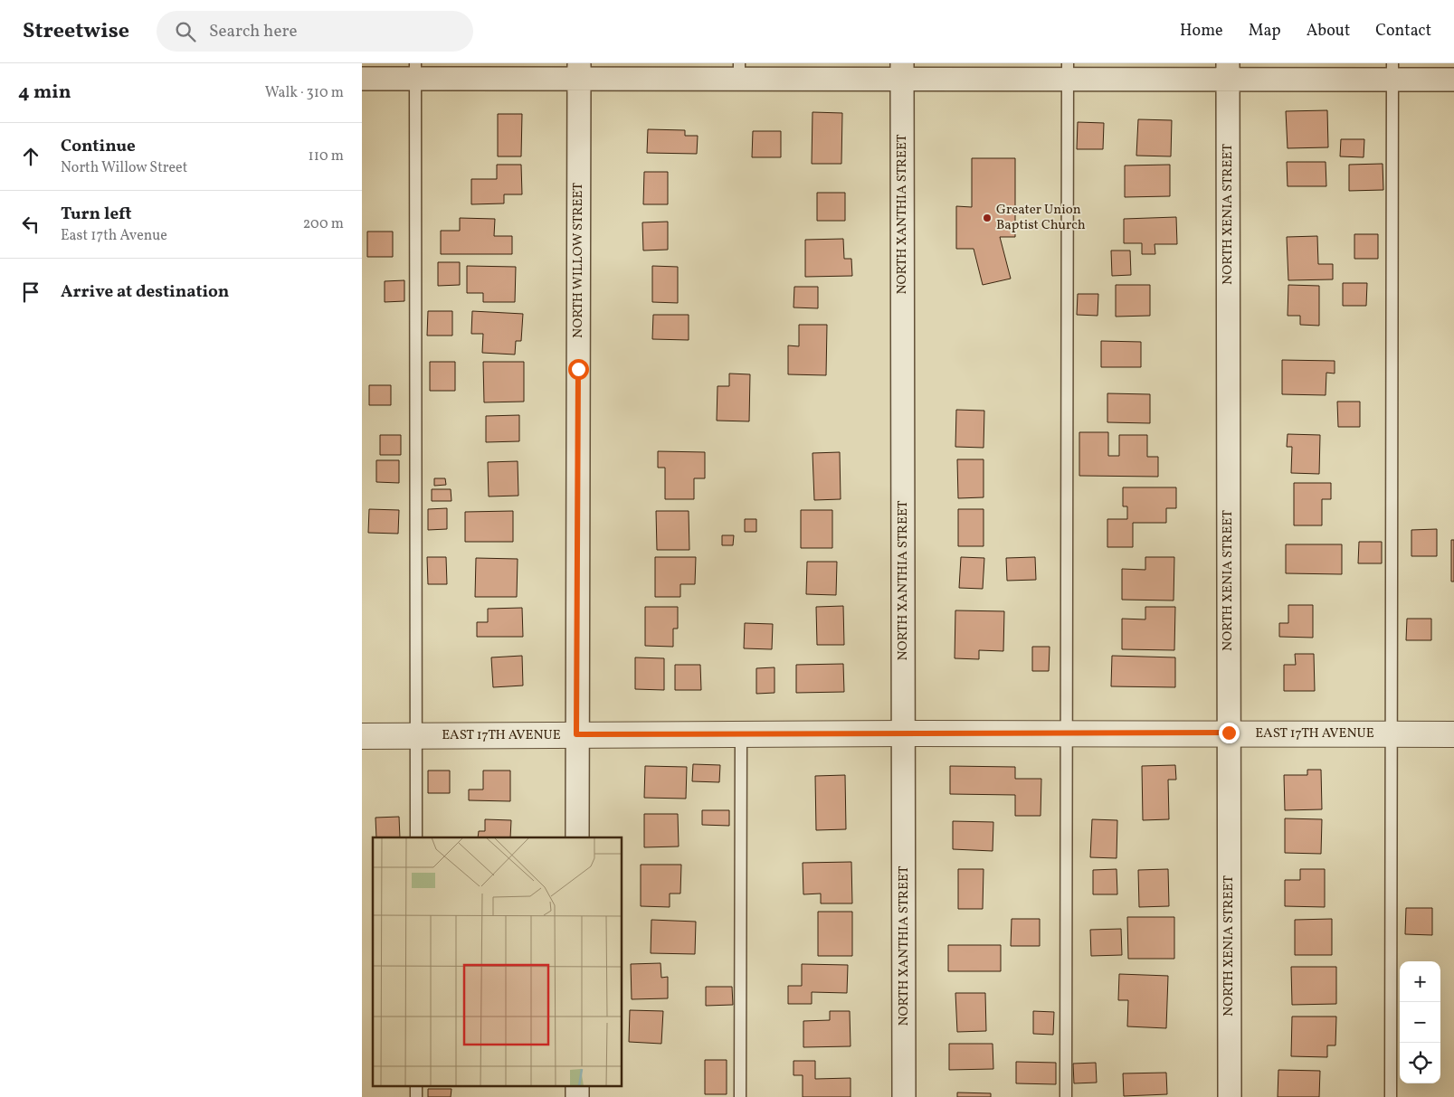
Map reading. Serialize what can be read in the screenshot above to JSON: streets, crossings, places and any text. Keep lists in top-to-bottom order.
{
  "streets": {
    "street": [
      "NORTH XANTHIA STREET",
      "NORTH XENIA STREET",
      "NORTH WILLOW STREET",
      "EAST 17TH AVENUE"
    ]
  },
  "crossings": [
    ["NORTH XANTHIA STREET", "EAST 17TH AVENUE"],
    ["NORTH XENIA STREET", "EAST 17TH AVENUE"],
    ["NORTH WILLOW STREET", "EAST 17TH AVENUE"]
  ],
  "places": ["Greater Union Baptist Church"],
  "page": {
    "header": "Streetwise",
    "search": "Search here",
    "nav": [
      "Home",
      "Map",
      "About",
      "Contact"
    ],
    "heading": ["4 min", "Walk · 310 m"],
    "list": [
      ["Continue", "North Willow Street", "110 m"],
      ["Turn left", "East 17th Avenue", "200 m"],
      "Arrive at destination"
    ],
    "map_buttons": ["+", "−"]
  }
}
